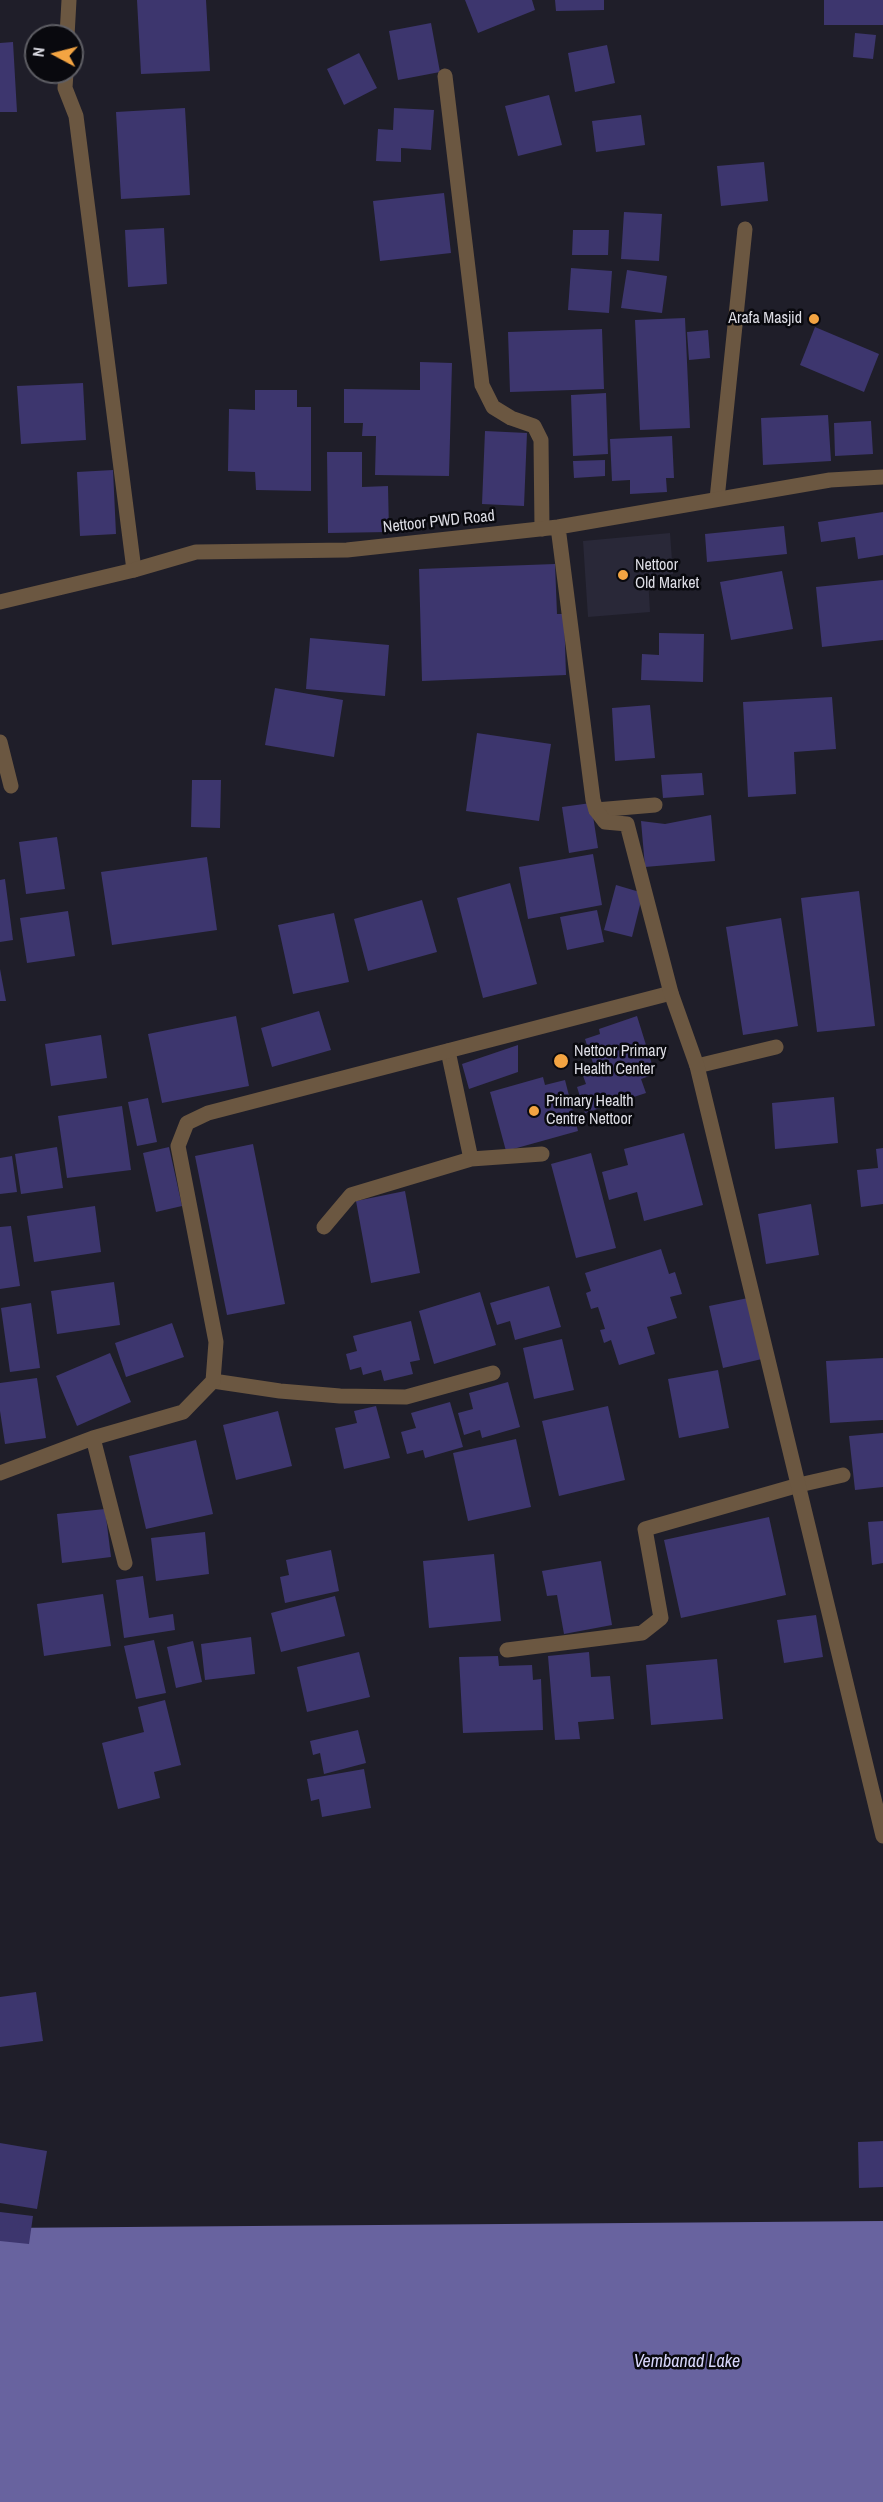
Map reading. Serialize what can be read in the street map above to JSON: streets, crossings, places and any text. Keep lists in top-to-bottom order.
{
  "streets": {
    "street": ["Nettoor PWD Road"]
  },
  "water": ["Vembanad Lake"],
  "places": [
    "Arafa Masjid",
    "Nettoor Old Market",
    "Nettoor Primary Health Center",
    "Primary Health Centre Nettoor"
  ],
  "north": "left"
}
